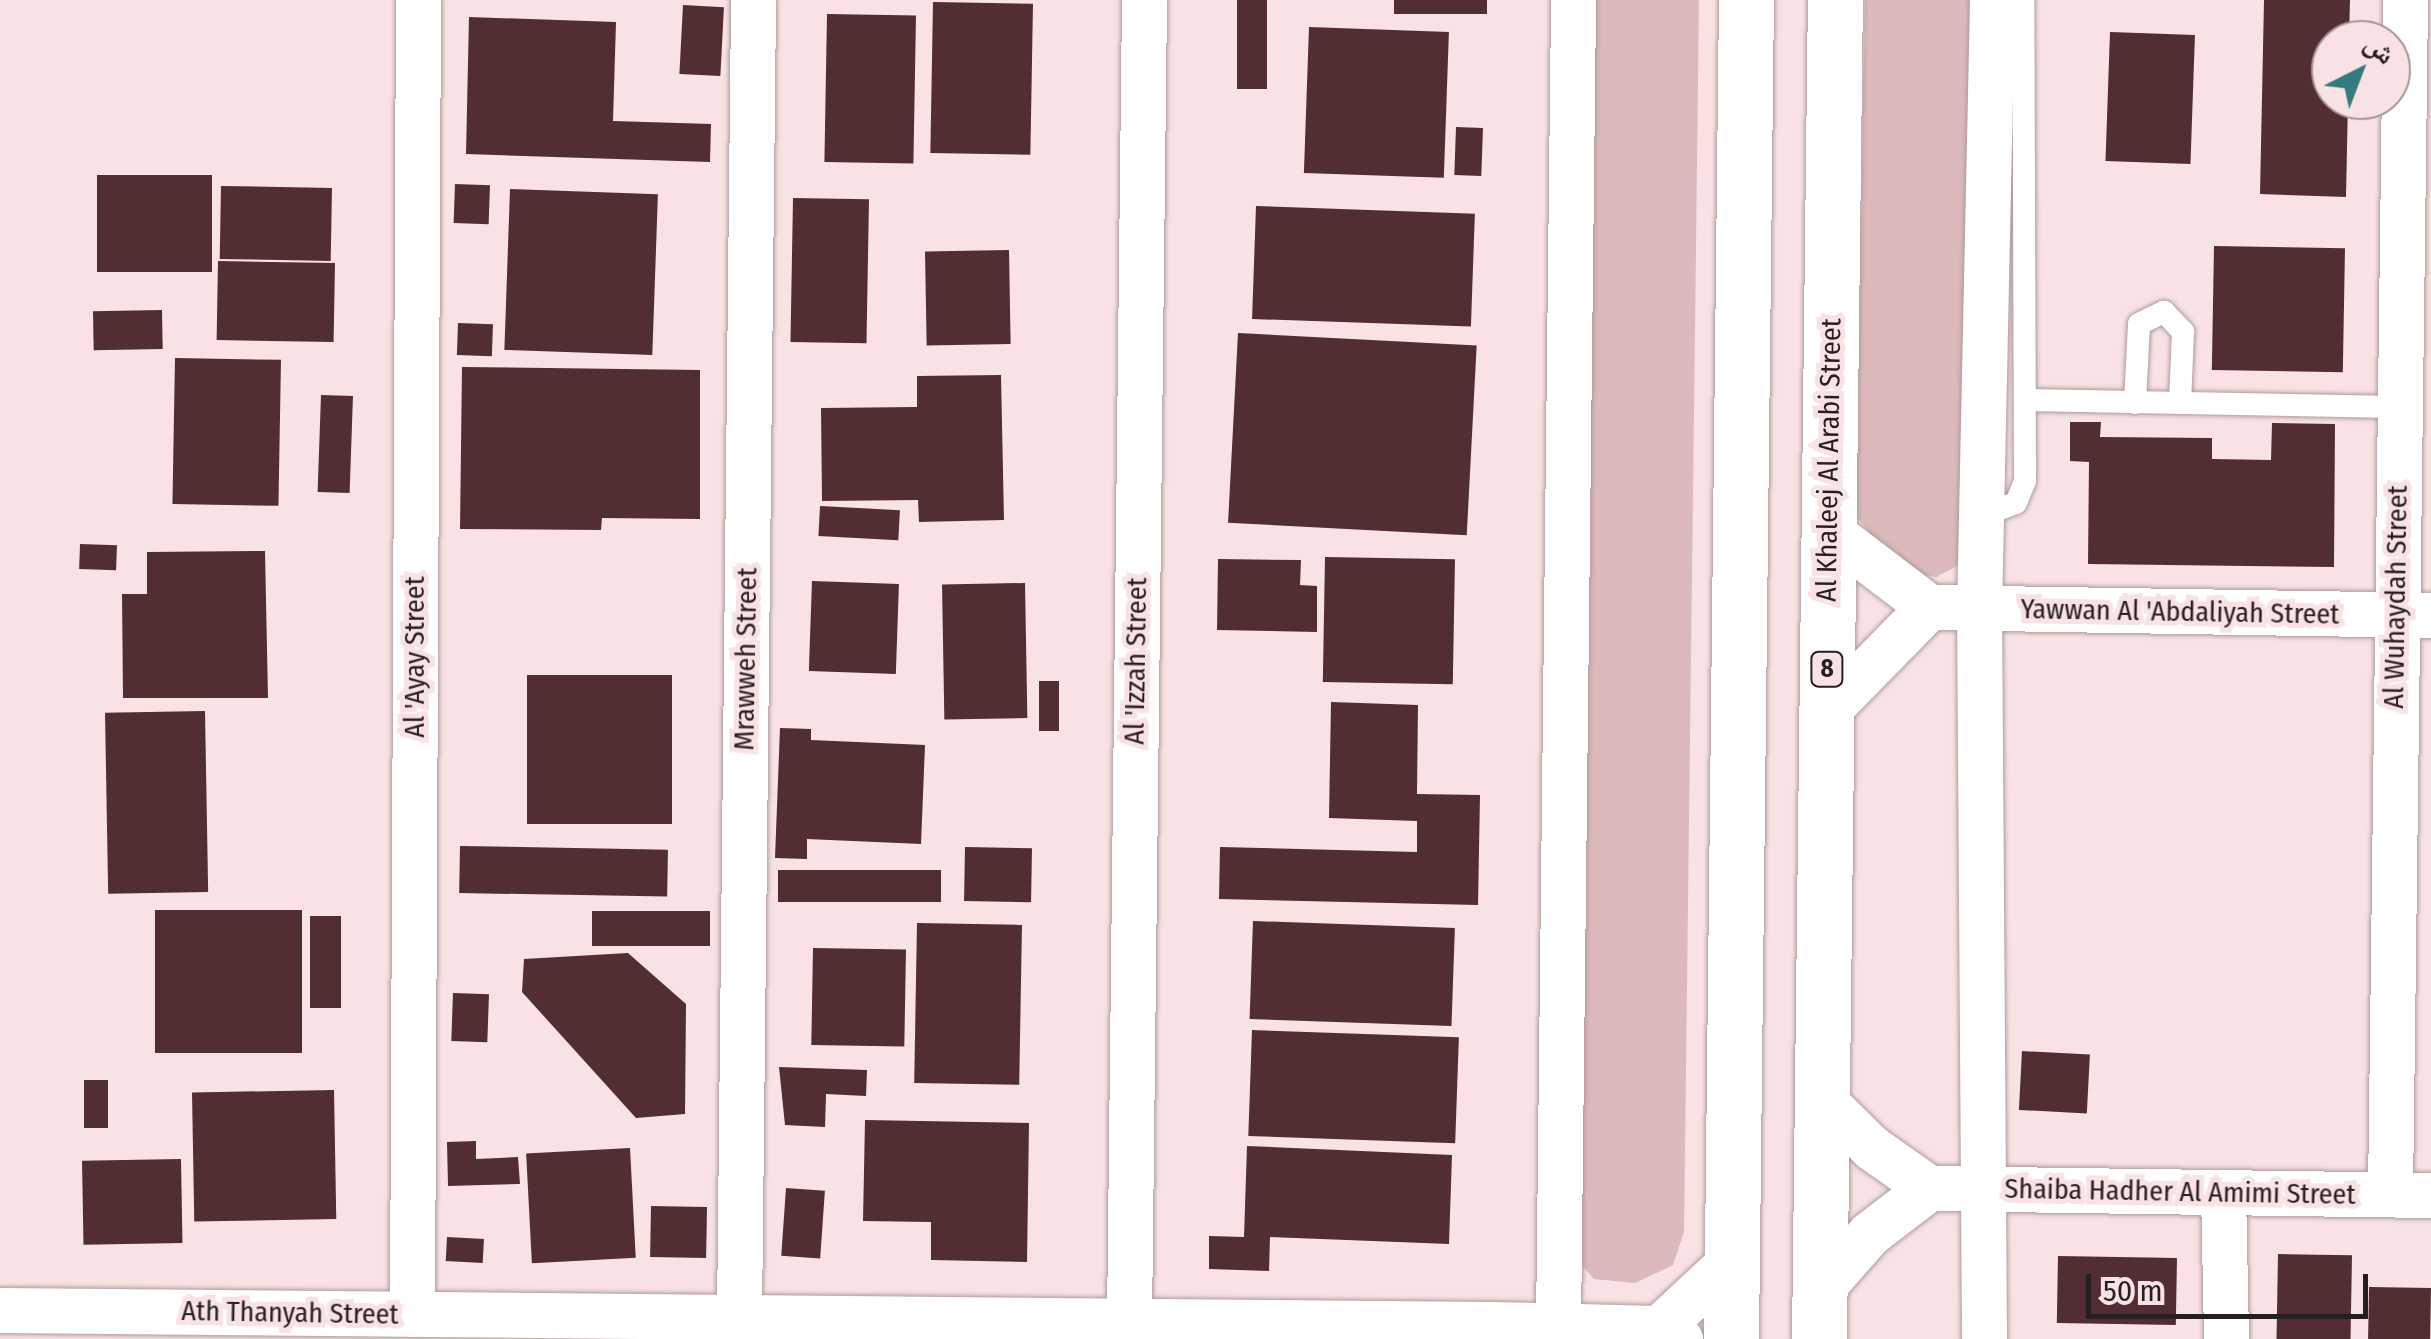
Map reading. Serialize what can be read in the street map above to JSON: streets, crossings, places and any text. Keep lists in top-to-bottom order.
{
  "streets": {
    "highway": ["Al Khaleej Al Arabi Street", "8"],
    "street": [
      "Al Wuhaydah Street",
      "Yawwan Al 'Abdaliyah Street",
      "Al 'Ayay Street",
      "Mrawweh Street",
      "Al 'Izzah Street",
      "Shaiba Hadher Al Amimi Street",
      "Ath Thanyah Street"
    ]
  },
  "crossings": [
    ["Al Wuhaydah Street", "Yawwan Al 'Abdaliyah Street"],
    ["Al Wuhaydah Street", "Shaiba Hadher Al Amimi Street"],
    ["Al 'Ayay Street", "Ath Thanyah Street"],
    ["Mrawweh Street", "Ath Thanyah Street"],
    ["Al 'Izzah Street", "Ath Thanyah Street"]
  ],
  "scale_bar": "50 m",
  "north": "top right"
}
